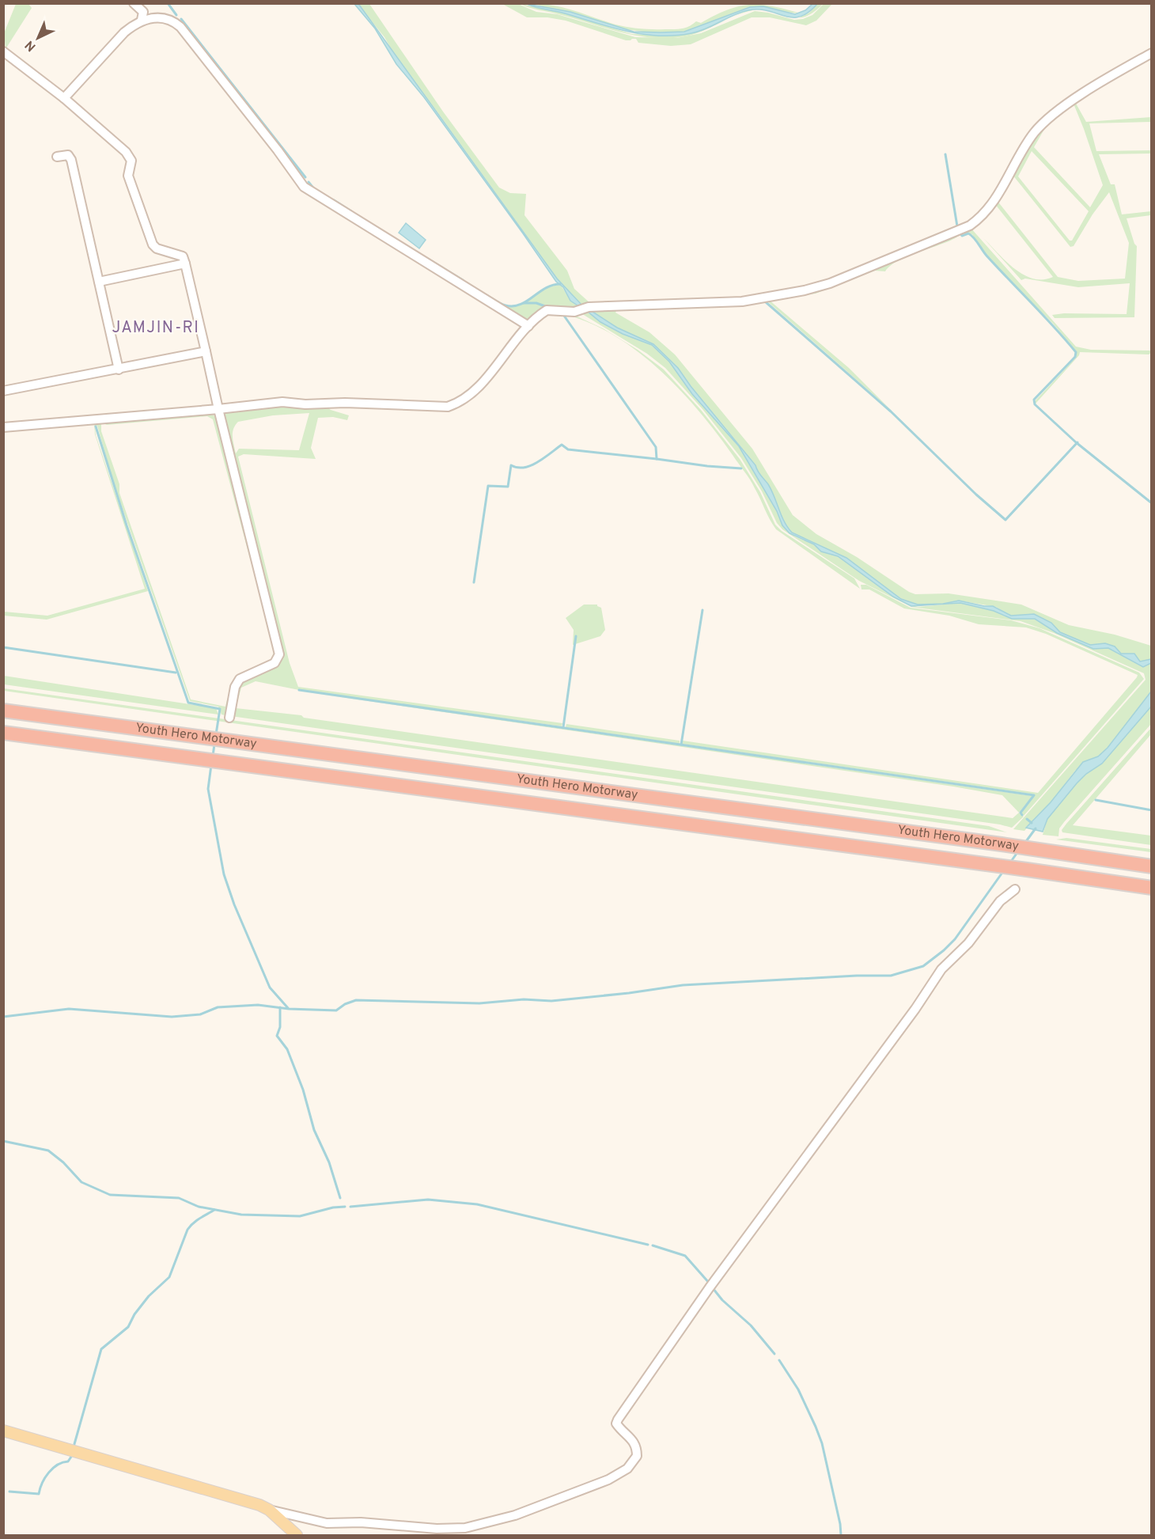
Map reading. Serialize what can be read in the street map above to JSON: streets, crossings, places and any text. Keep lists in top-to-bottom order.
{
  "streets": {
    "highway": ["Youth Hero Motorway"]
  },
  "districts": ["JAMJIN-RI"],
  "north": "bottom left"
}
